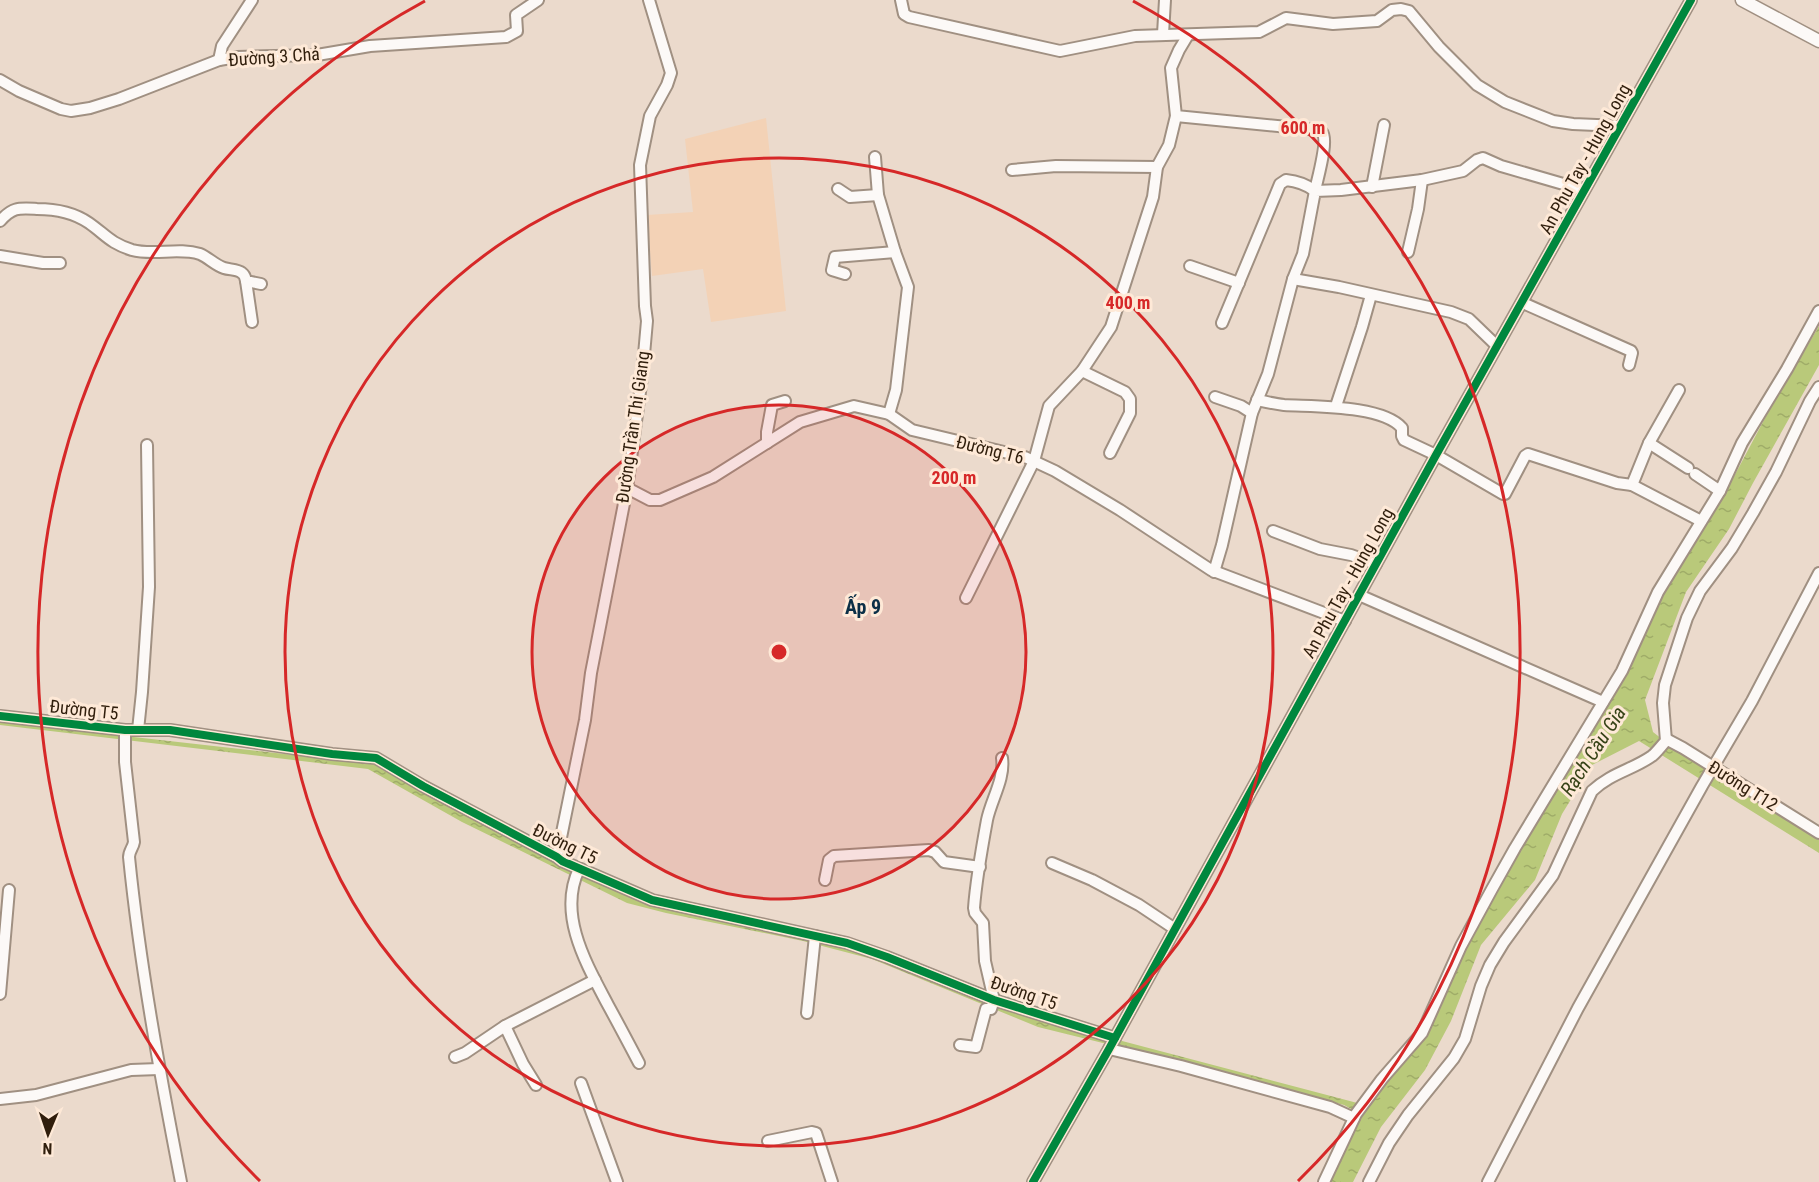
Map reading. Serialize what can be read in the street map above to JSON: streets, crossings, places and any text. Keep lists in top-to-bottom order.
{
  "streets": {
    "street": [
      "Đường 3 Chả",
      "An Phu Tay - Hung Long",
      "Đường Trần Thị Giang",
      "Đường T6",
      "Đường T5",
      "Đường T12"
    ]
  },
  "crossings": [
    ["An Phu Tay - Hung Long", "Đường T6"],
    ["An Phu Tay - Hung Long", "Đường T5"],
    ["Đường Trần Thị Giang", "Đường T6"],
    ["Đường Trần Thị Giang", "Đường T5"]
  ],
  "districts": ["Ấp 9"],
  "water": ["Rạch Cầu Gia"],
  "north": "bottom",
  "rings": ["600 m", "400 m", "200 m"]
}
